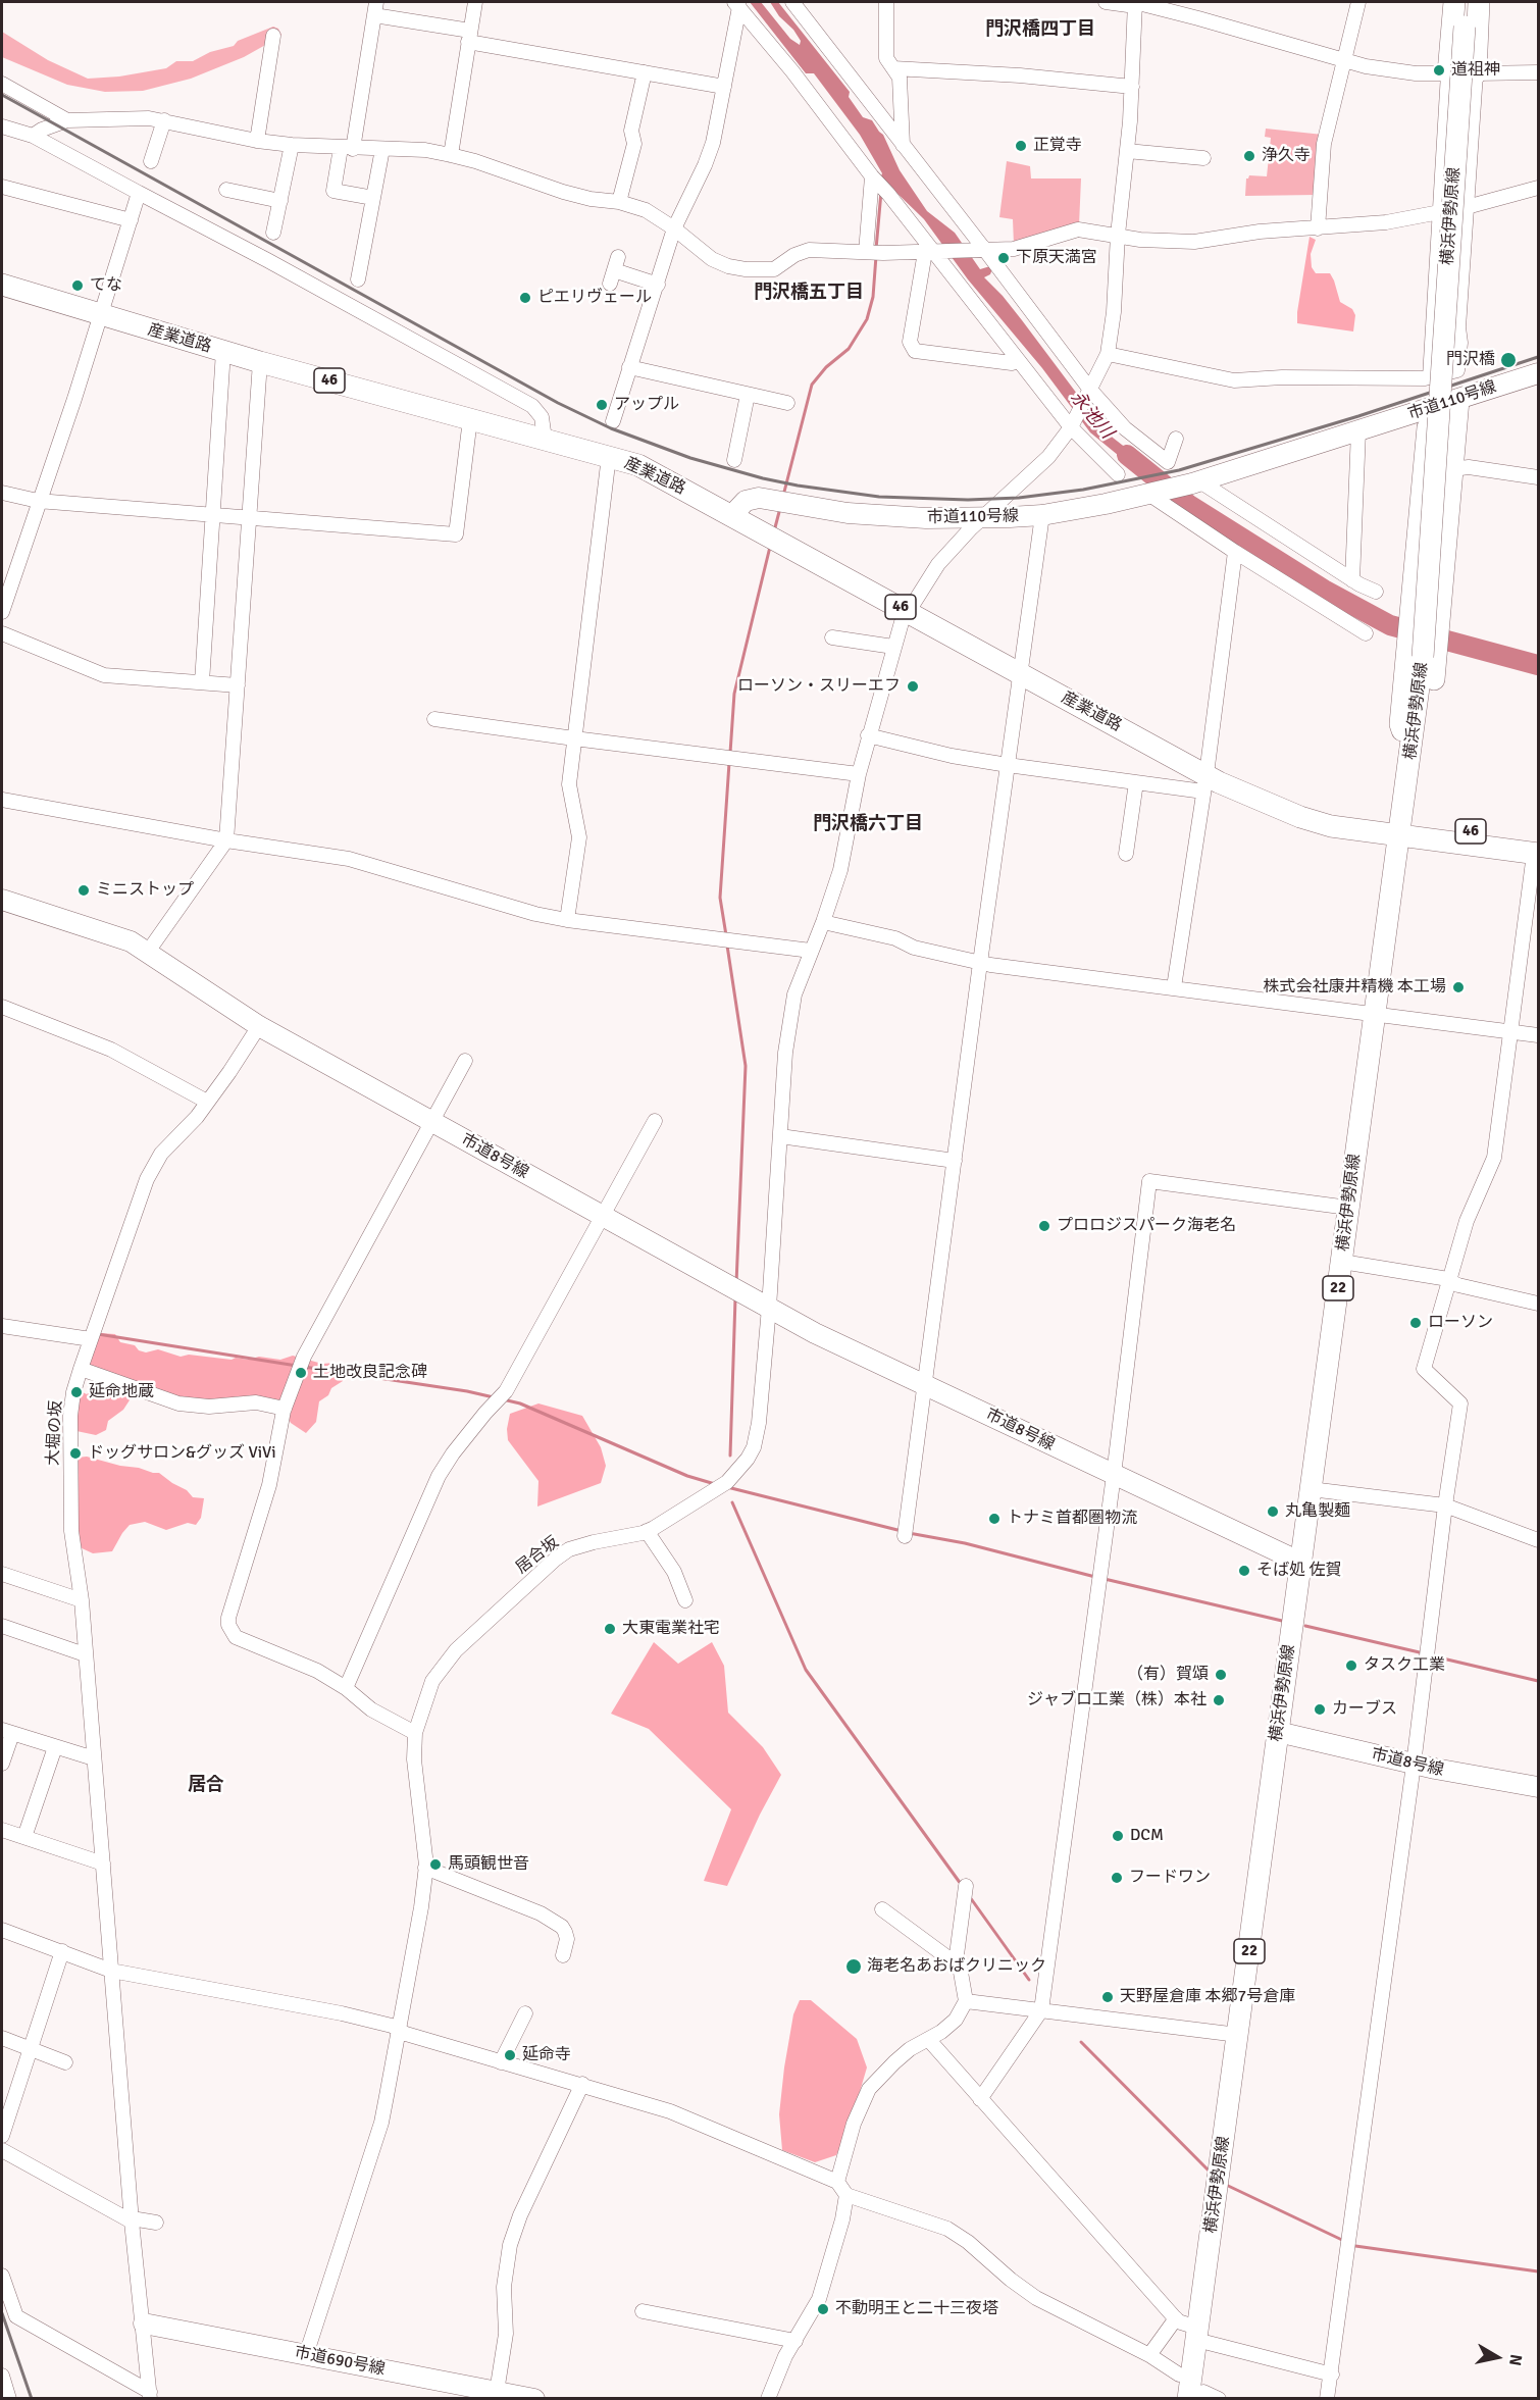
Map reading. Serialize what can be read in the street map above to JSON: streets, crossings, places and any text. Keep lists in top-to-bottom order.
{
  "streets": {
    "main road": [
      "横浜伊勢原線",
      "産業道路",
      "46",
      "22"
    ],
    "street": [
      "市道110号線",
      "市道8号線",
      "大堀の坂",
      "居合坂",
      "市道690号線"
    ]
  },
  "crossings": [
    ["横浜伊勢原線", "産業道路"],
    ["横浜伊勢原線", "46"],
    ["横浜伊勢原線", "市道8号線"],
    ["産業道路", "46"],
    ["産業道路", "市道110号線"],
    ["産業道路", "居合坂"],
    ["市道110号線", "居合坂"],
    ["市道8号線", "大堀の坂"],
    ["市道8号線", "居合坂"],
    ["大堀の坂", "市道690号線"],
    ["居合坂", "市道690号線"]
  ],
  "districts": [
    "門沢橋四丁目",
    "門沢橋五丁目",
    "門沢橋六丁目",
    "居合"
  ],
  "water": ["永池川"],
  "places": [
    "道祖神",
    "正覚寺",
    "浄久寺",
    "下原天満宮",
    "てな",
    "ピエリヴェール",
    "門沢橋",
    "アップル",
    "ローソン・スリーエフ",
    "ミニストップ",
    "株式会社康井精機 本工場",
    "プロロジスパーク海老名",
    "ローソン",
    "土地改良記念碑",
    "延命地蔵",
    "ドッグサロン&グッズ ViVi",
    "丸亀製麺",
    "トナミ首都圏物流",
    "そば処 佐賀",
    "大東電業社宅",
    "タスク工業",
    "（有）賀頌",
    "ジャブロ工業（株）本社",
    "カーブス",
    "DCM",
    "馬頭観世音",
    "フードワン",
    "海老名あおばクリニック",
    "天野屋倉庫 本郷7号倉庫",
    "延命寺",
    "不動明王と二十三夜塔"
  ],
  "north": "right"
}
